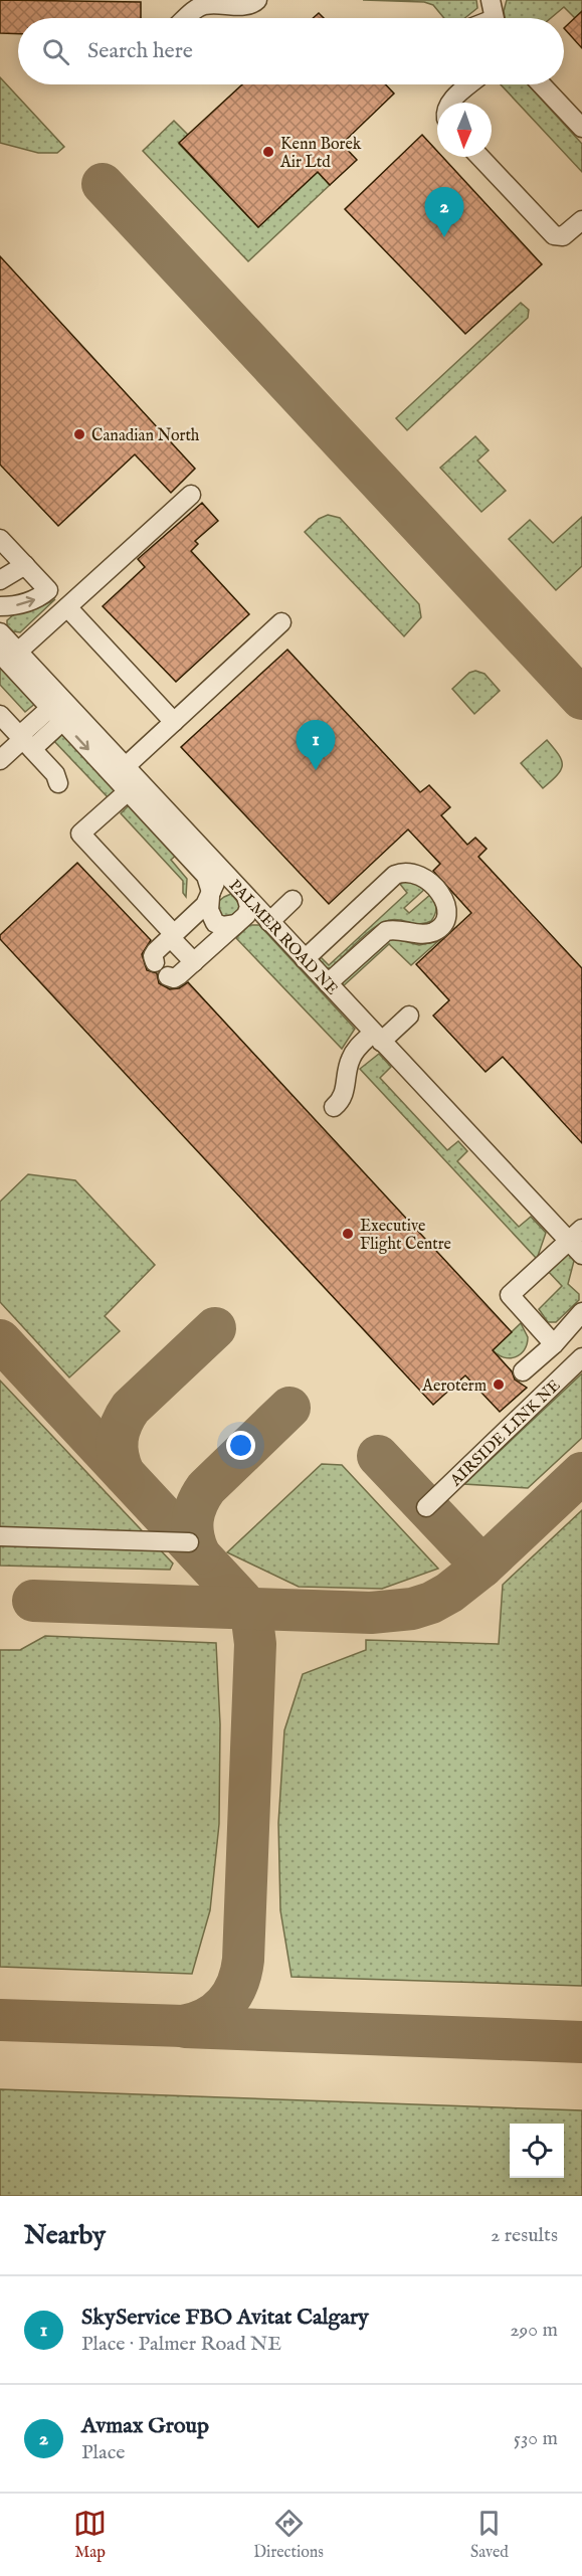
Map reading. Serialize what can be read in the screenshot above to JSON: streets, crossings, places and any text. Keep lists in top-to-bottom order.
{
  "streets": {
    "street": ["PALMER ROAD NE", "AIRSIDE LINK NE"]
  },
  "places": [
    "Kenn Borek Air Ltd",
    "Canadian North",
    "Executive Flight Centre",
    "Aeroterm"
  ],
  "north": "bottom",
  "page": {
    "search": "Search here",
    "pins": ["2", "1"],
    "heading": ["Nearby", "2 results"],
    "list": [
      {
        "mark": "1",
        "name": "SkyService FBO Avitat Calgary",
        "note": "Place · Palmer Road NE",
        "value": "290 m"
      },
      {
        "mark": "2",
        "name": "Avmax Group",
        "note": "Place",
        "value": "530 m"
      }
    ],
    "nav": ["Map", "Directions", "Saved"]
  }
}
